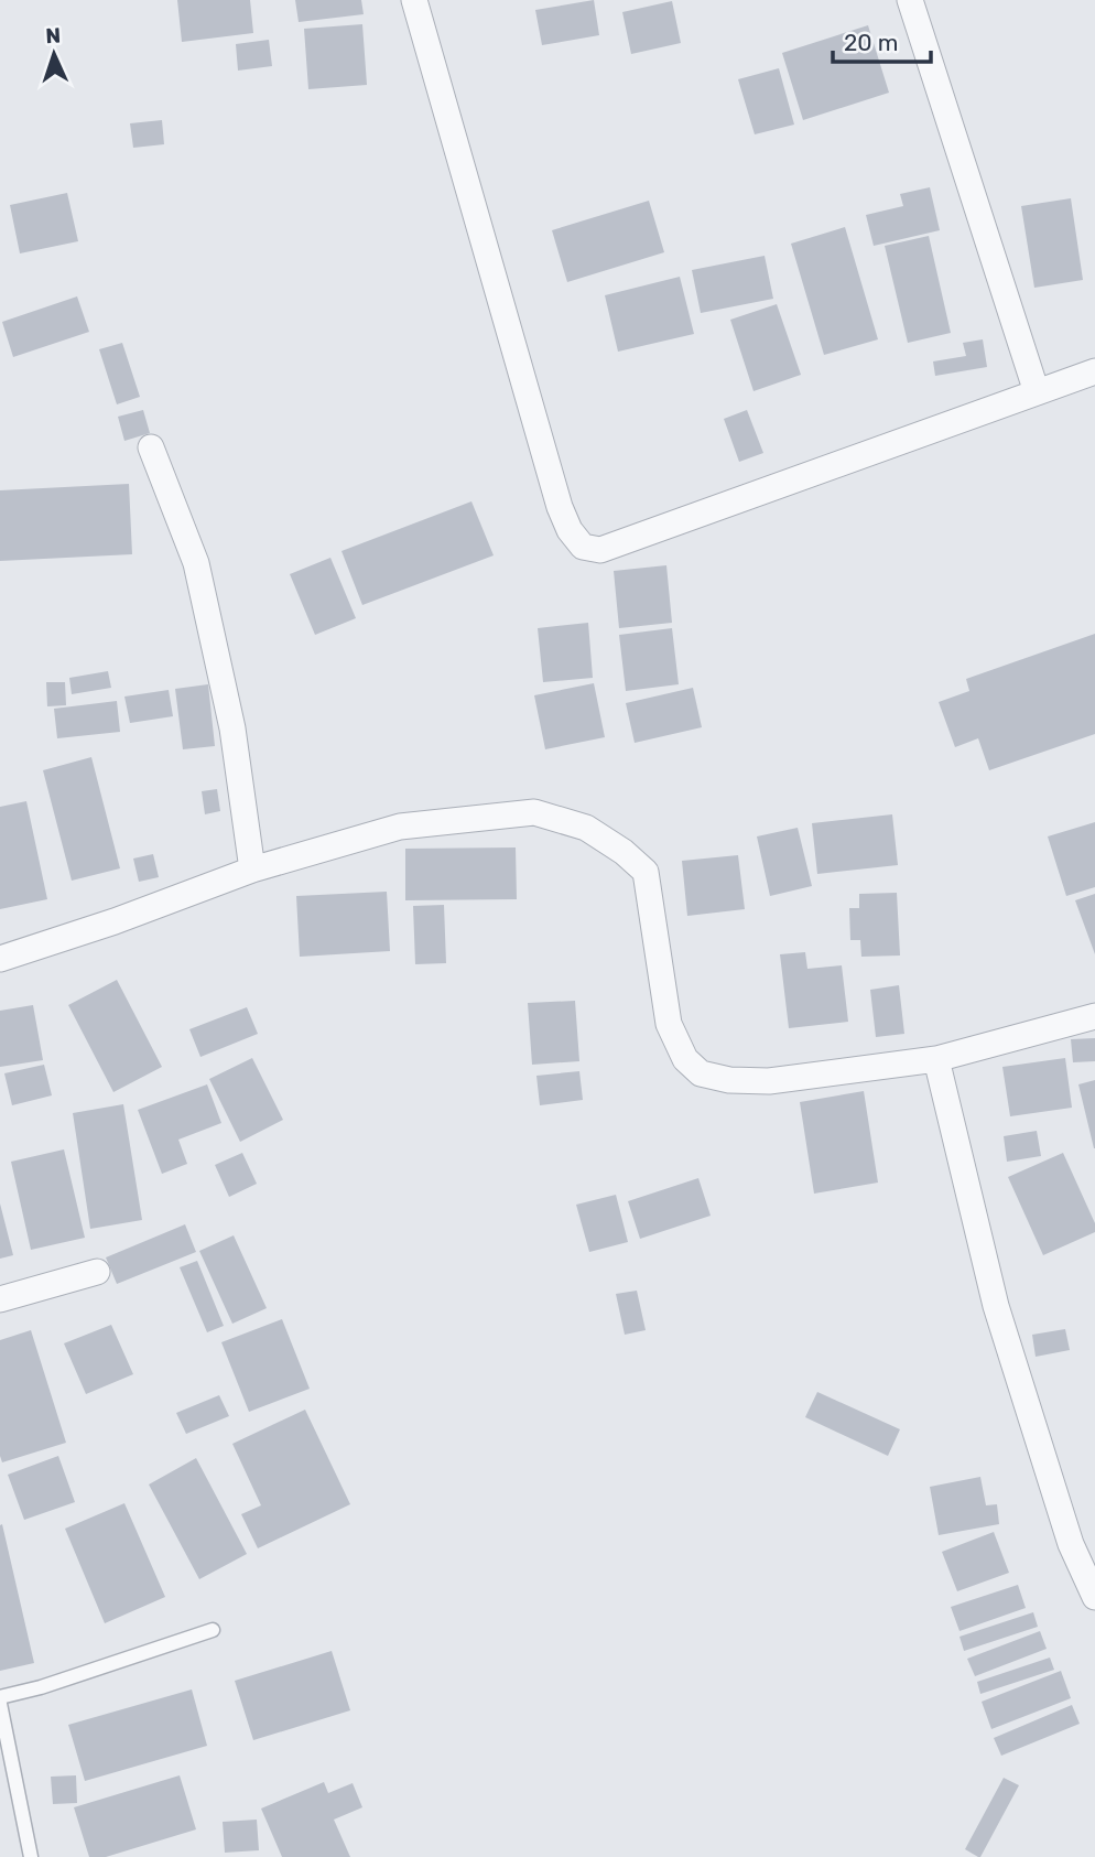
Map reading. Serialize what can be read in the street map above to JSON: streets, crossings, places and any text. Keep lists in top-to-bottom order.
{
  "scale_bar": "20 m",
  "north": "top"
}
